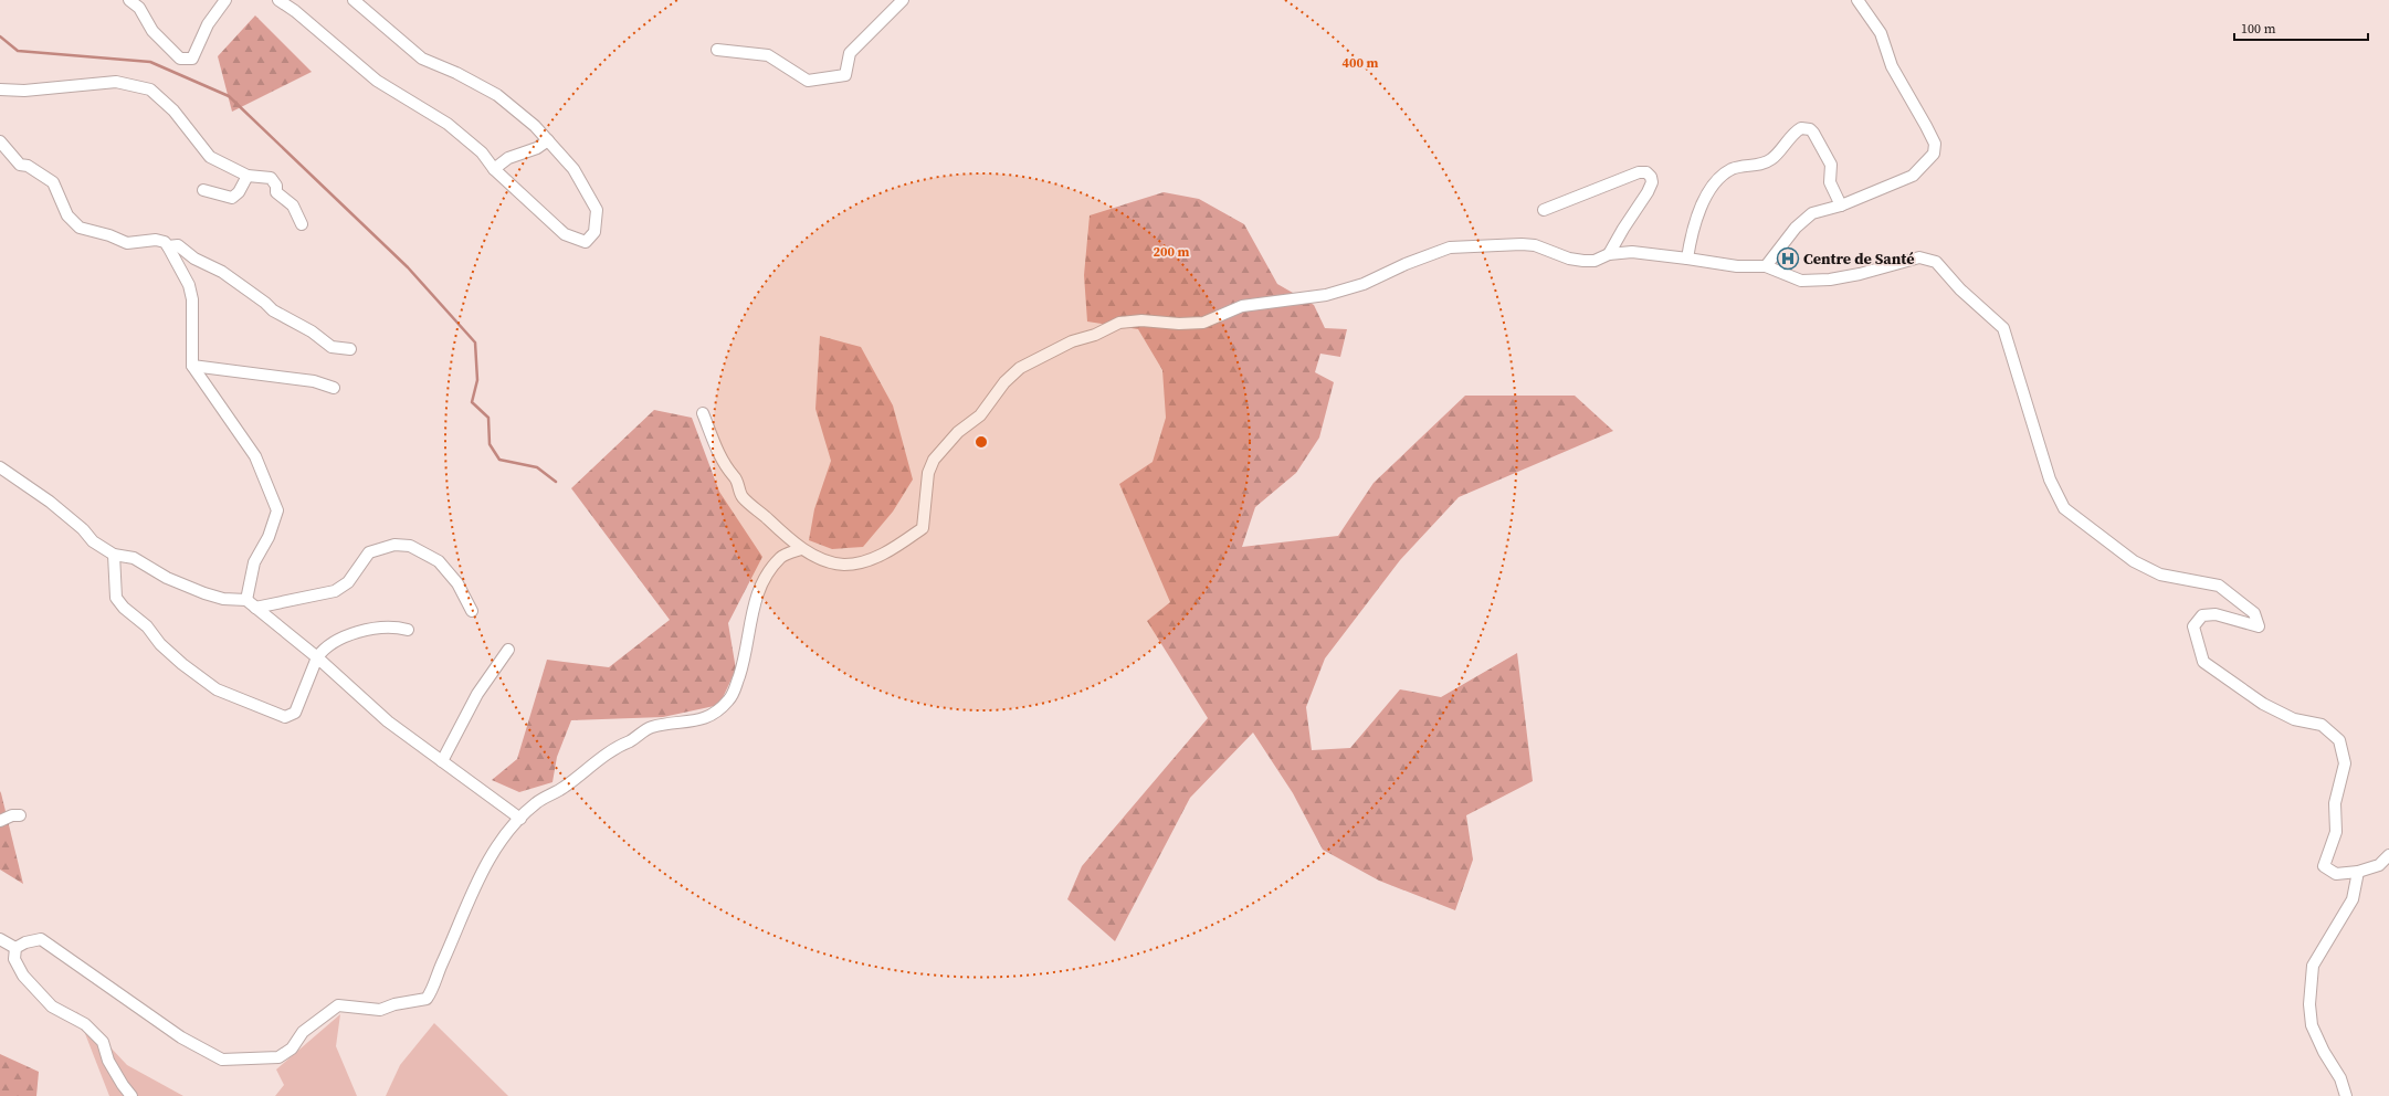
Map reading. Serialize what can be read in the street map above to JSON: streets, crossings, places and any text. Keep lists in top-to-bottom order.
{
  "places": {
    "hospital": ["Centre de Santé"]
  },
  "scale_bar": "100 m",
  "rings": ["400 m", "200 m"]
}
